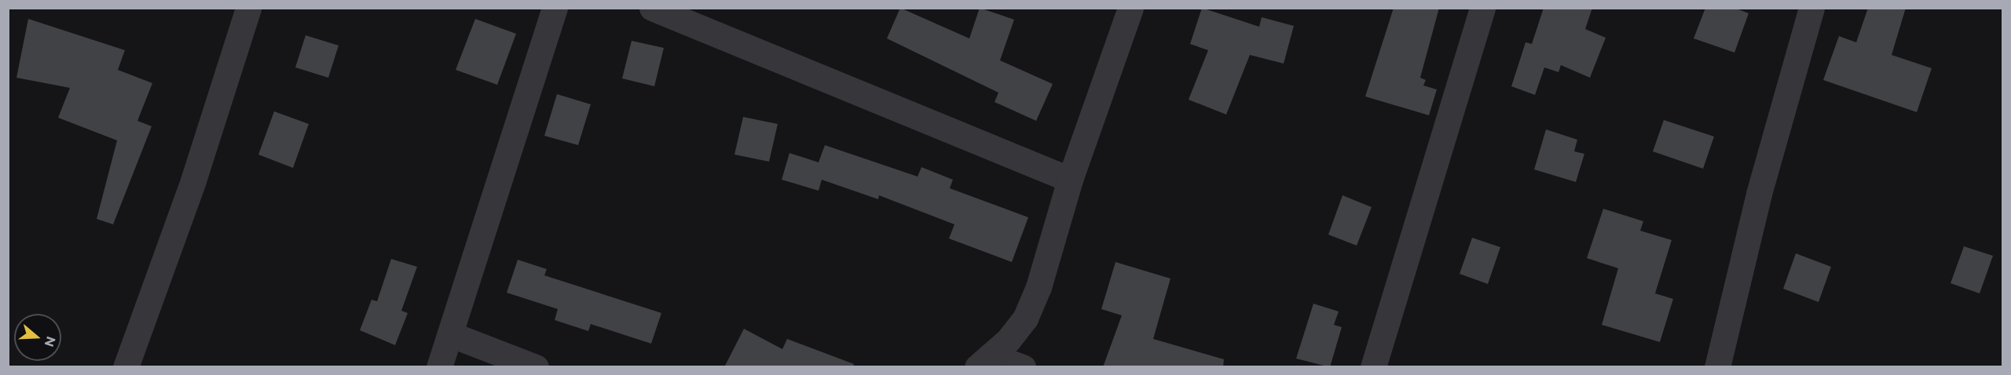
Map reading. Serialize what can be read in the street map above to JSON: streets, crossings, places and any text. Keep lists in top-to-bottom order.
{
  "north": "right"
}
